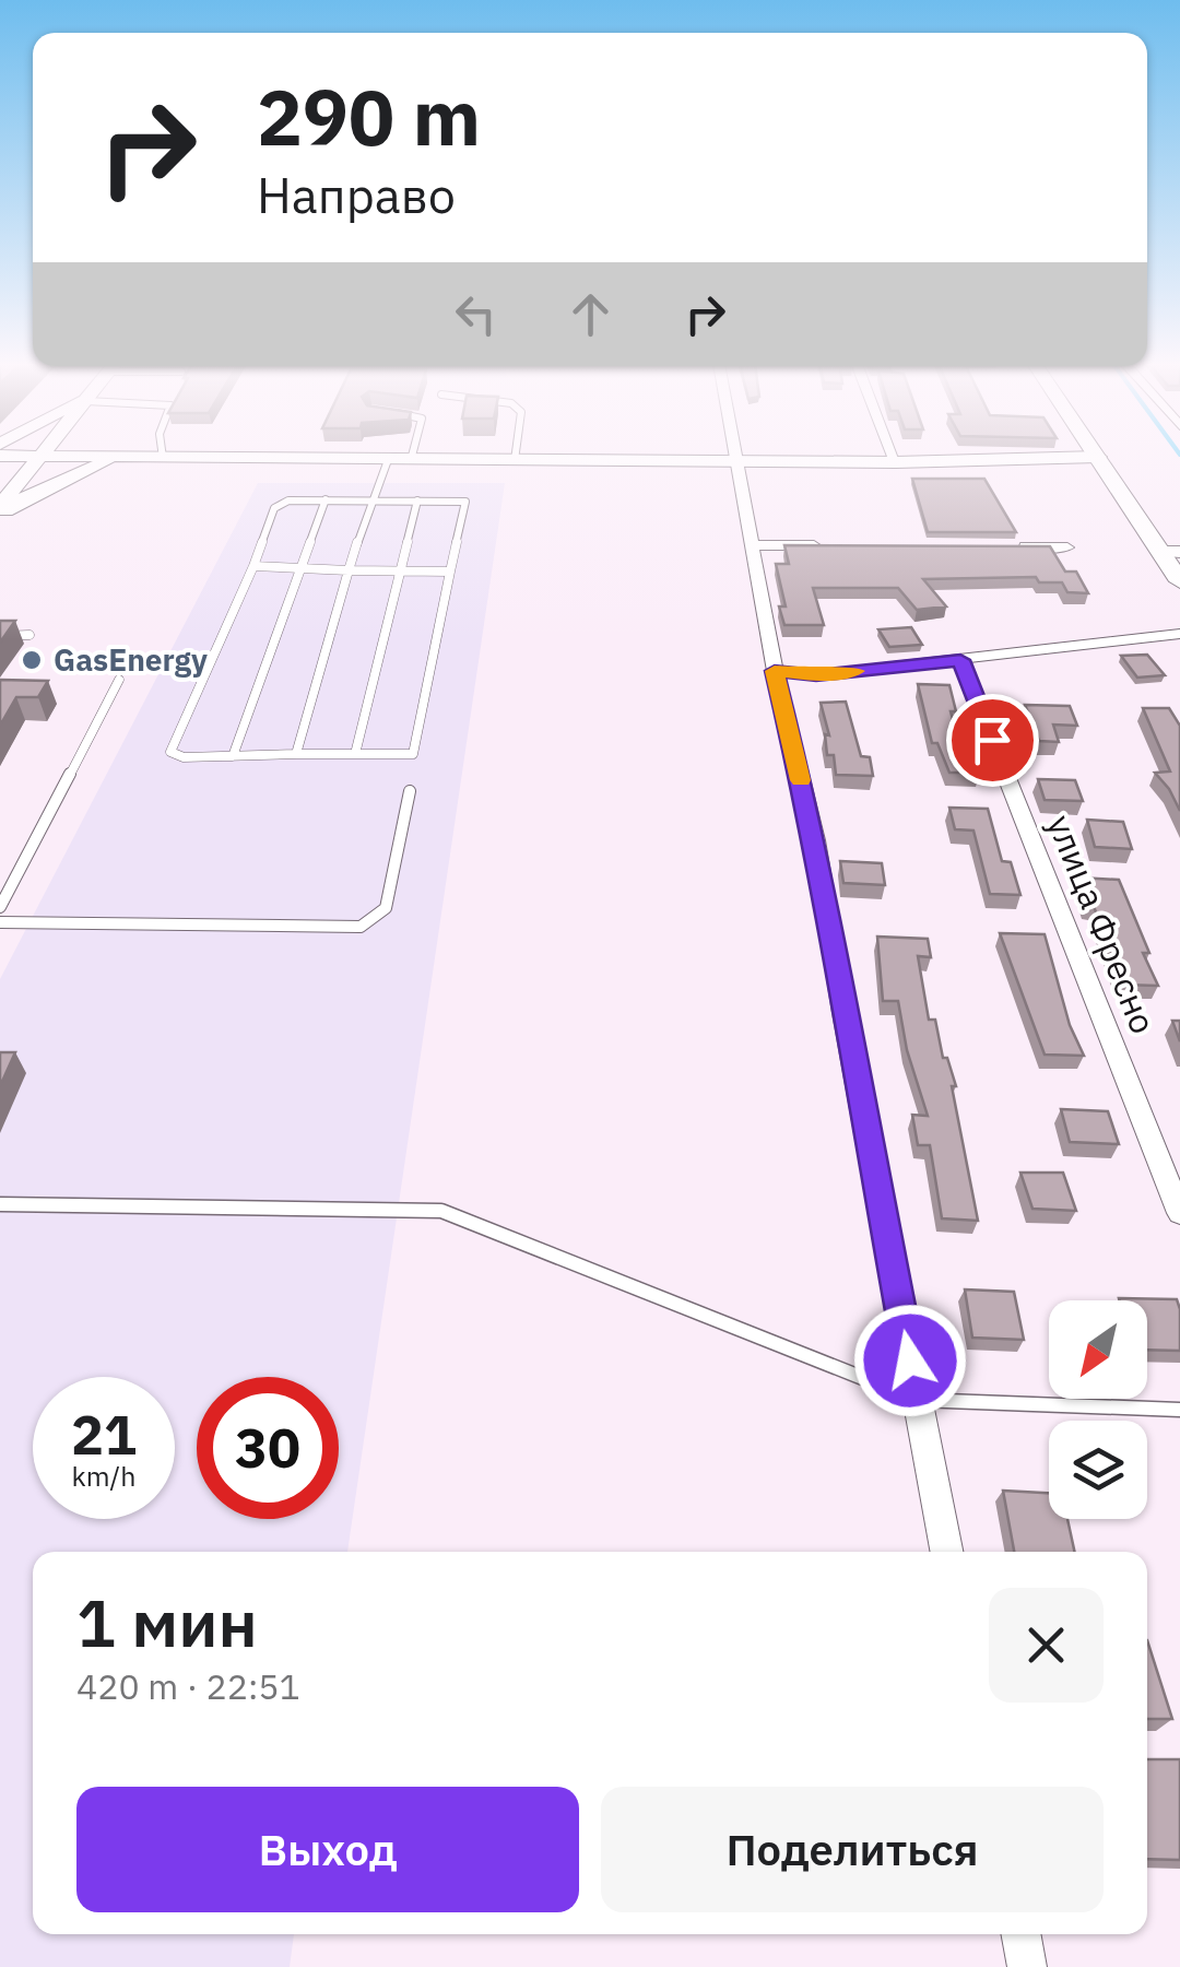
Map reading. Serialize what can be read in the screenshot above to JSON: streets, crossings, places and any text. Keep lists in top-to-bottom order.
{
  "streets": {
    "street": ["улица Фресно"]
  },
  "places": ["GasEnergy"],
  "north": "bottom left",
  "page": {
    "turn": ["290 m", "Направо"],
    "speed": "21 km/h",
    "limit": "30",
    "heading": ["1 мин", "420 m · 22:51"],
    "buttons": ["Выход", "Поделиться"]
  }
}
